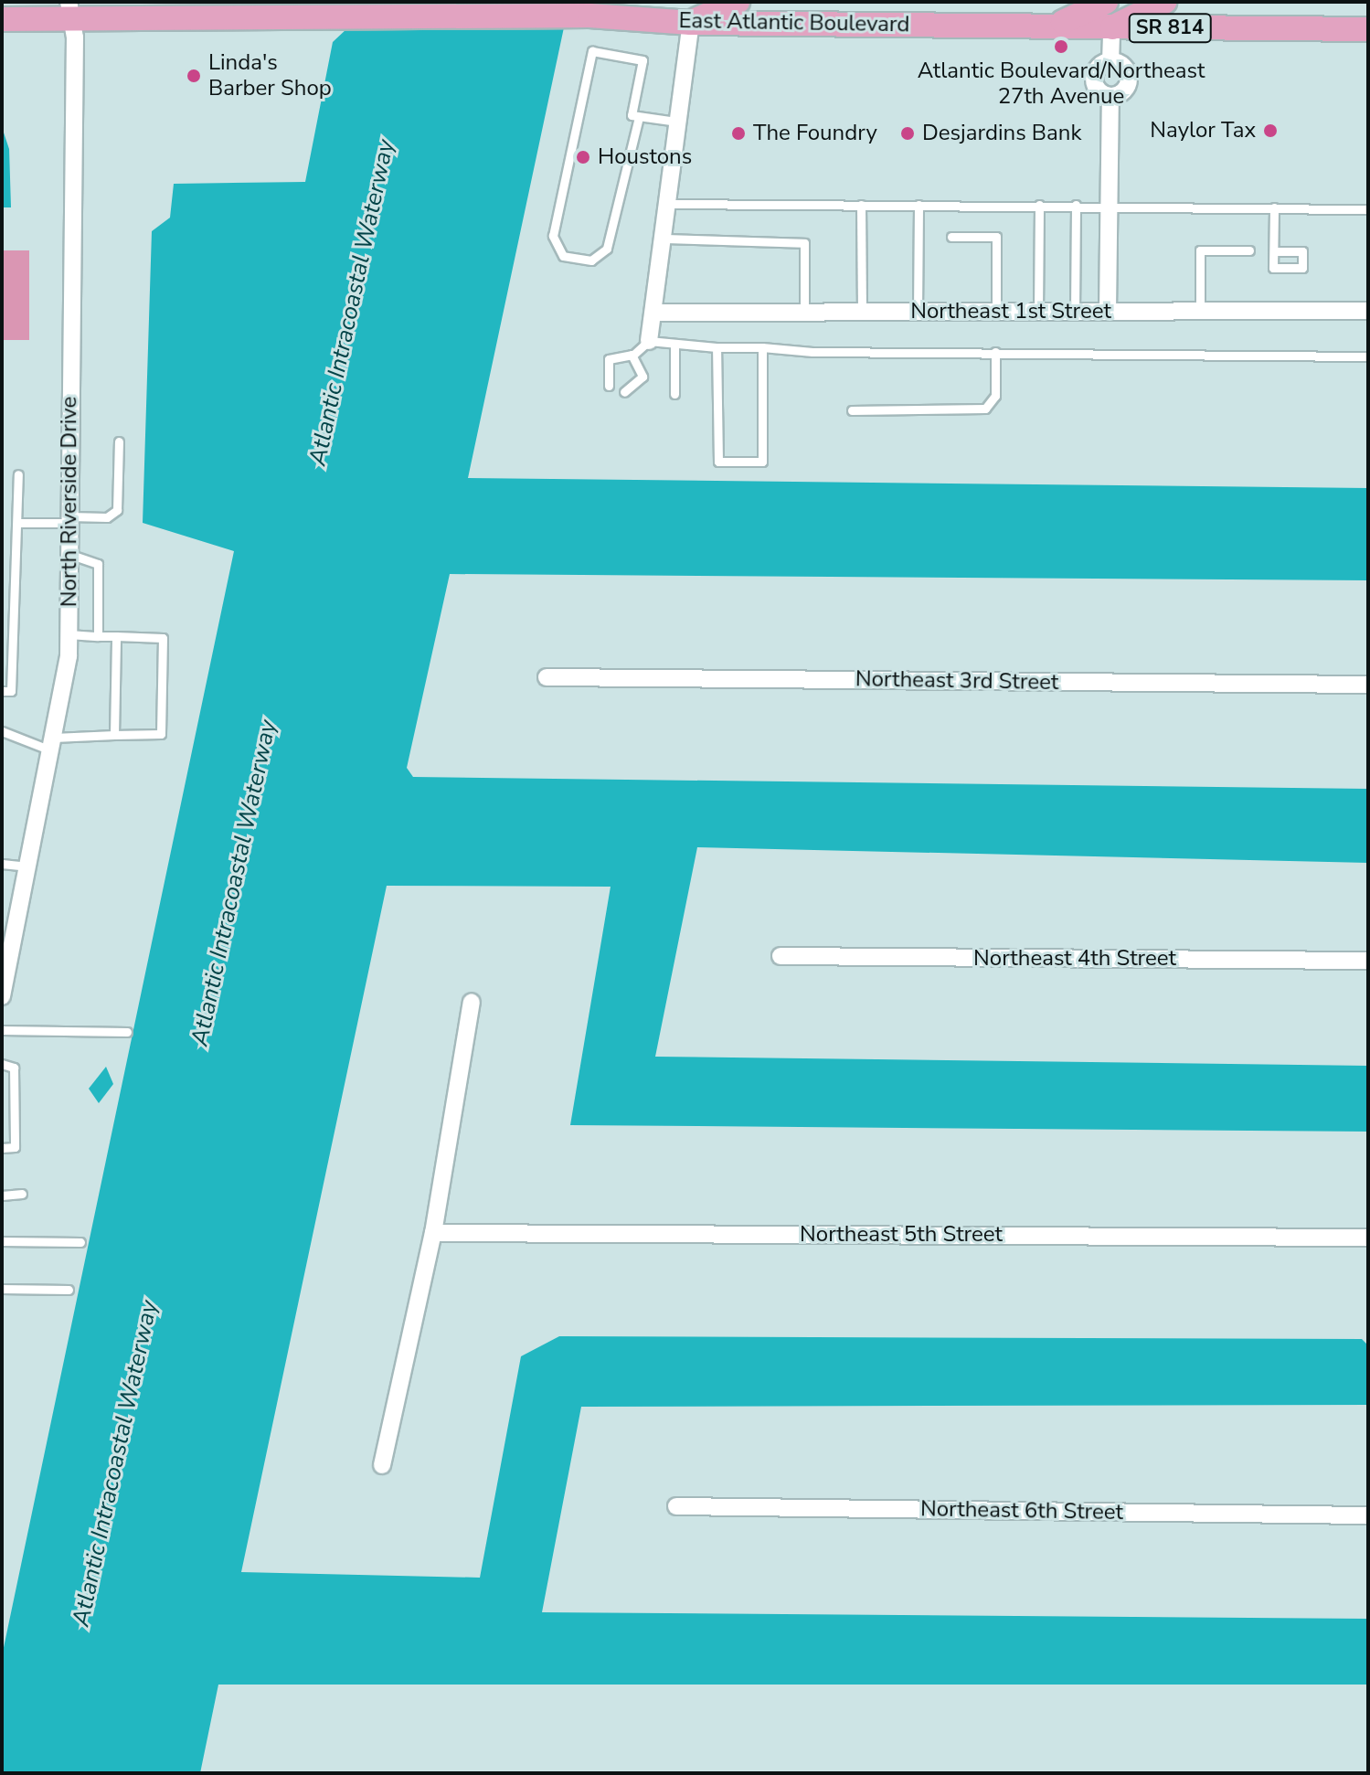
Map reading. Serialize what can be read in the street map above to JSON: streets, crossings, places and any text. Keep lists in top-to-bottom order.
{
  "streets": {
    "main road": ["East Atlantic Boulevard", "SR 814"],
    "street": [
      "Northeast 1st Street",
      "North Riverside Drive",
      "Northeast 3rd Street",
      "Northeast 4th Street",
      "Northeast 5th Street",
      "Northeast 6th Street"
    ]
  },
  "crossings": [
    ["East Atlantic Boulevard", "North Riverside Drive"]
  ],
  "water": ["Atlantic Intracoastal Waterway"],
  "places": [
    "Atlantic Boulevard/Northeast 27th Avenue",
    "Linda's Barber Shop",
    "Naylor Tax",
    "The Foundry",
    "Desjardins Bank",
    "Houstons"
  ]
}
